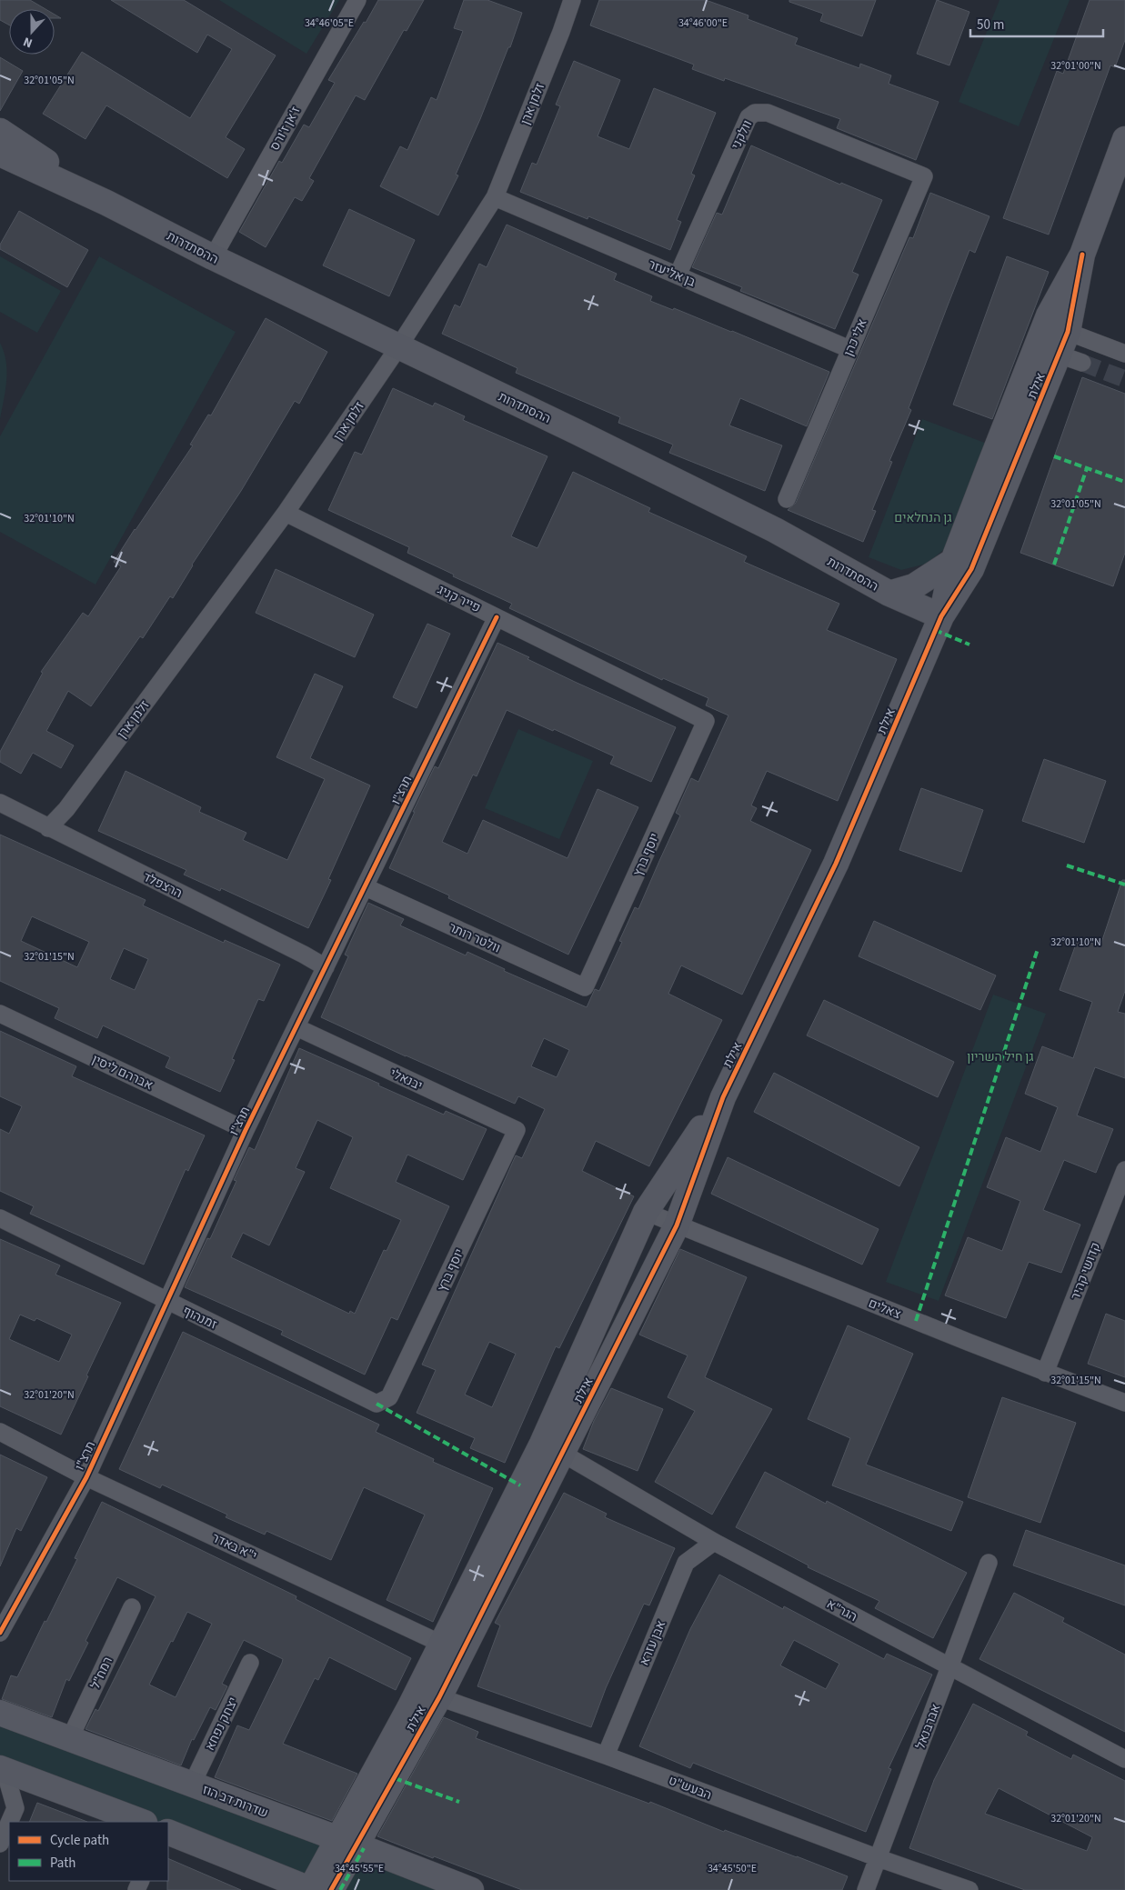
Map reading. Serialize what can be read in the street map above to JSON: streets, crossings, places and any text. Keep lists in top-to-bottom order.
{
  "streets": {
    "street": [
      "זלמן ארן",
      "ז'אן ז'ורס",
      "וולקני",
      "ההסתדרות",
      "בן אליעזר",
      "אלי כהן",
      "אילת",
      "פייר קניג",
      "תרצ\"ו",
      "יוסף ברץ",
      "הרצפלד",
      "וולטר רותר",
      "אברהם ליסין",
      "יבנאלי",
      "קדושי קהיר",
      "צאלים",
      "זמנהוף",
      "י\"א באדר",
      "הגר\"א",
      "אבן עזרא",
      "רמח\"ל",
      "יצחק נפחא",
      "אברבנאל",
      "הבעש\"ט",
      "שדרות דב הוז"
    ]
  },
  "crossings": [
    ["זלמן ארן", "ההסתדרות"],
    ["זלמן ארן", "בן אליעזר"],
    ["זלמן ארן", "פייר קניג"],
    ["זלמן ארן", "הרצפלד"],
    ["ז'אן ז'ורס", "ההסתדרות"],
    ["וולקני", "בן אליעזר"],
    ["וולקני", "אלי כהן"],
    ["ההסתדרות", "אילת"],
    ["בן אליעזר", "אלי כהן"],
    ["אילת", "צאלים"],
    ["אילת", "י\"א באדר"],
    ["אילת", "הגר\"א"],
    ["אילת", "הבעש\"ט"],
    ["אילת", "שדרות דב הוז"],
    ["פייר קניג", "תרצ\"ו"],
    ["פייר קניג", "יוסף ברץ"],
    ["תרצ\"ו", "הרצפלד"],
    ["תרצ\"ו", "וולטר רותר"],
    ["תרצ\"ו", "אברהם ליסין"],
    ["תרצ\"ו", "יבנאלי"],
    ["תרצ\"ו", "זמנהוף"],
    ["תרצ\"ו", "י\"א באדר"],
    ["יוסף ברץ", "וולטר רותר"],
    ["יוסף ברץ", "יבנאלי"],
    ["יוסף ברץ", "זמנהוף"],
    ["קדושי קהיר", "צאלים"],
    ["הגר\"א", "אבן עזרא"],
    ["הגר\"א", "אברבנאל"],
    ["אבן עזרא", "הבעש\"ט"],
    ["רמח\"ל", "שדרות דב הוז"],
    ["יצחק נפחא", "שדרות דב הוז"],
    ["אברבנאל", "הבעש\"ט"]
  ],
  "parks": ["גן הנחלאים", "גן חיל השריון"],
  "legend": ["Cycle path", "Path"],
  "scale_bar": "50 m",
  "north": "bottom",
  "coordinates": [
    "34°46'05\"E",
    "34°46'00\"E",
    "32°01'00\"N",
    "32°01'05\"N",
    "32°01'10\"N",
    "32°01'15\"N",
    "32°01'20\"N",
    "34°45'55\"E",
    "34°45'50\"E"
  ]
}
